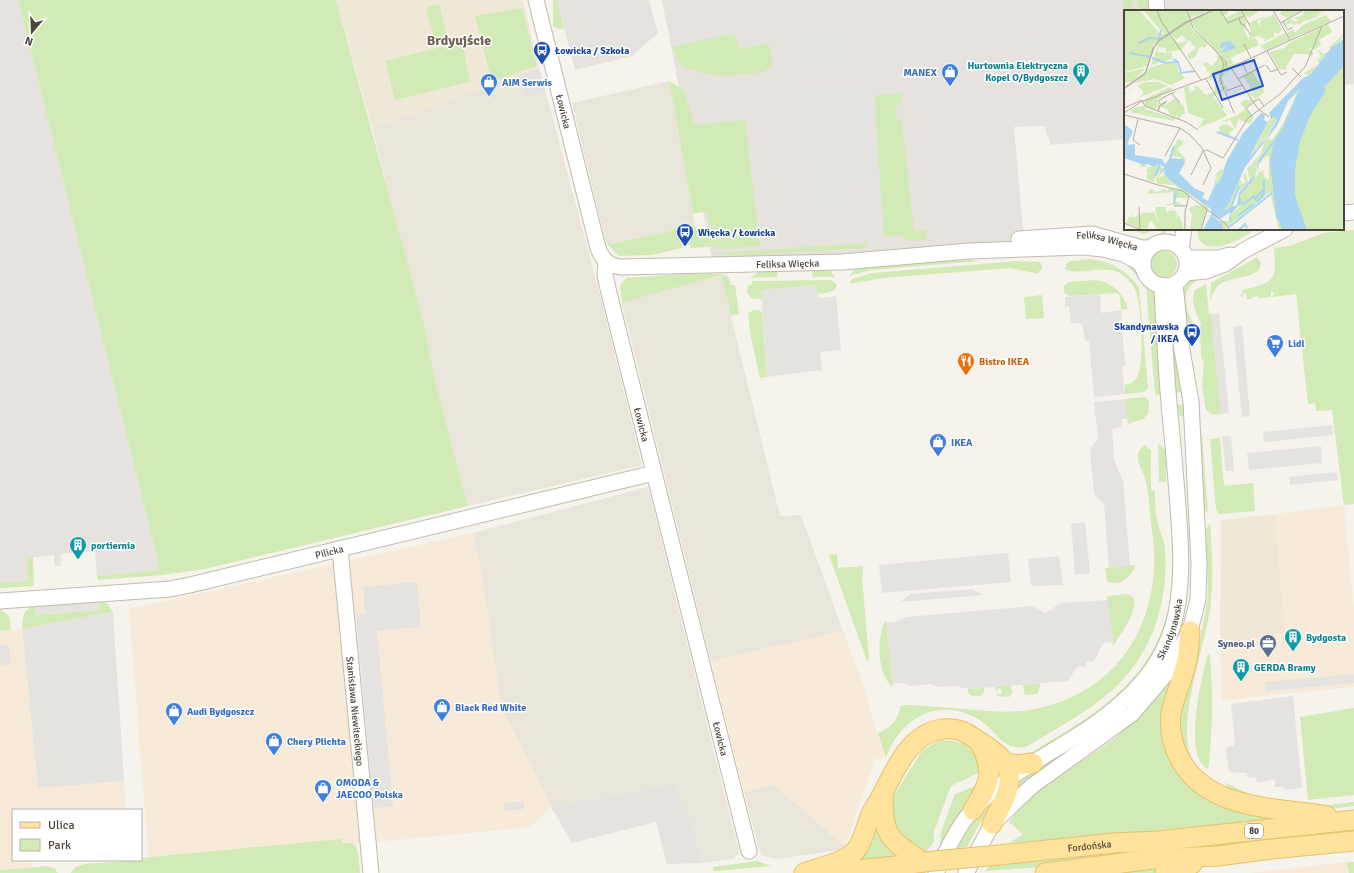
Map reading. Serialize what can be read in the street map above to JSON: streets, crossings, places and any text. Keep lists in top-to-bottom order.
{
  "streets": {
    "main road": ["80", "Fordońska"],
    "street": [
      "Łowicka",
      "Feliksa Więcka",
      "Pilicka",
      "Skandynawska",
      "Stanisława Niewiteckiego"
    ]
  },
  "crossings": [
    ["Łowicka", "Feliksa Więcka"],
    ["Łowicka", "Pilicka"],
    ["Feliksa Więcka", "Skandynawska"],
    ["Pilicka", "Stanisława Niewiteckiego"]
  ],
  "districts": ["Brdyujście"],
  "places": {
    "bus stop": ["Łowicka / Szkoła", "Więcka / Łowicka", "Skandynawska / IKEA"],
    "building": [
      "Hurtownia Elektryczna Kopel O/Bydgoszcz",
      "portiernia",
      "Bydgosta",
      "GERDA Bramy"
    ],
    "shop": [
      "MANEX",
      "AIM Serwis",
      "IKEA",
      "Black Red White",
      "Audi Bydgoszcz",
      "Chery Plichta",
      "OMODA & JAECOO Polska"
    ],
    "supermarket": ["Lidl"],
    "restaurant": ["Bistro IKEA"],
    "office": ["Syneo.pl"]
  },
  "legend": ["Ulica", "Park"],
  "north": "bottom"
}
